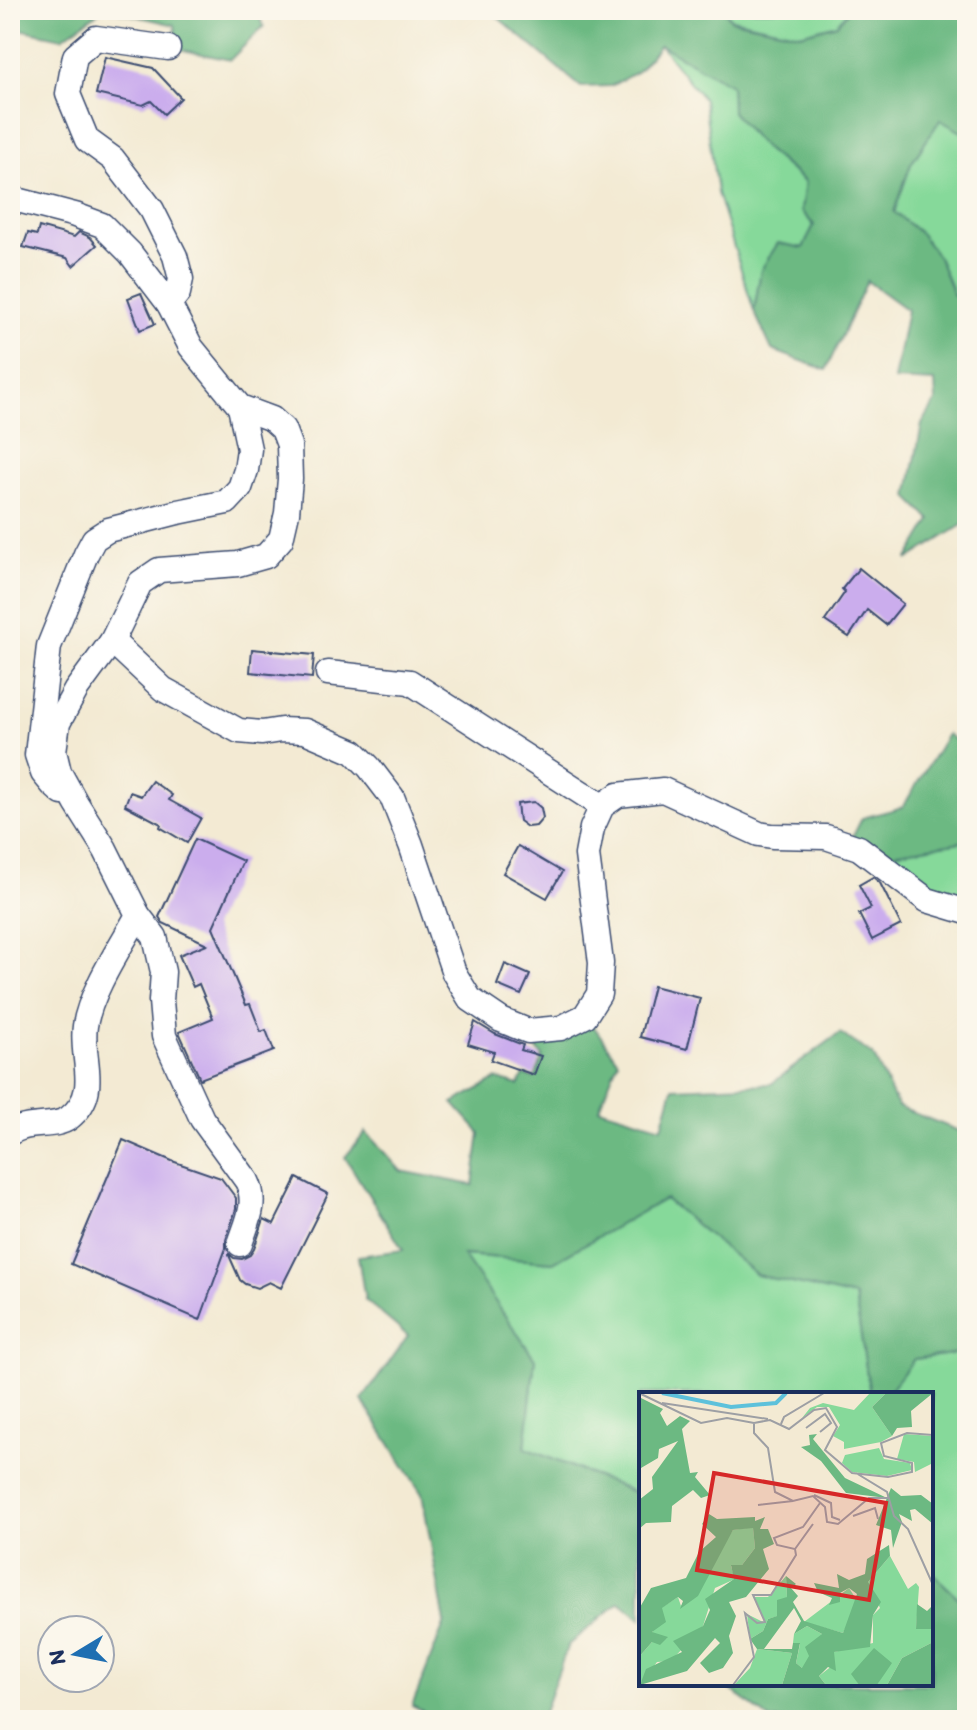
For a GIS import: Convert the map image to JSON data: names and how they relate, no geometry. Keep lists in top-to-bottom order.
{
  "north": "left"
}
